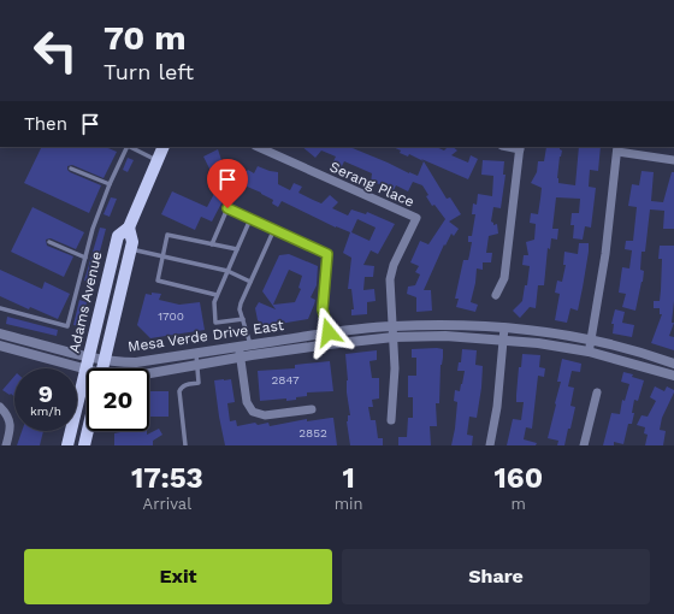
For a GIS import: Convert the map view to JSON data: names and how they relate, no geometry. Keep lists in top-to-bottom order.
{
  "streets": {
    "main road": ["Adams Avenue"],
    "street": ["Serang Place", "Mesa Verde Drive East"]
  },
  "crossings": [
    ["Serang Place", "Mesa Verde Drive East"],
    ["Adams Avenue", "Mesa Verde Drive East"]
  ],
  "house_numbers": ["1700", "2847", "2852"],
  "page": {
    "turn": ["70 m", "Turn left"],
    "then": "Then",
    "speed": "9 km/h",
    "limit": "20",
    "eta": [
      "17:53",
      "Arrival",
      "1",
      "min",
      "160",
      "m"
    ],
    "buttons": ["Exit", "Share"]
  }
}
